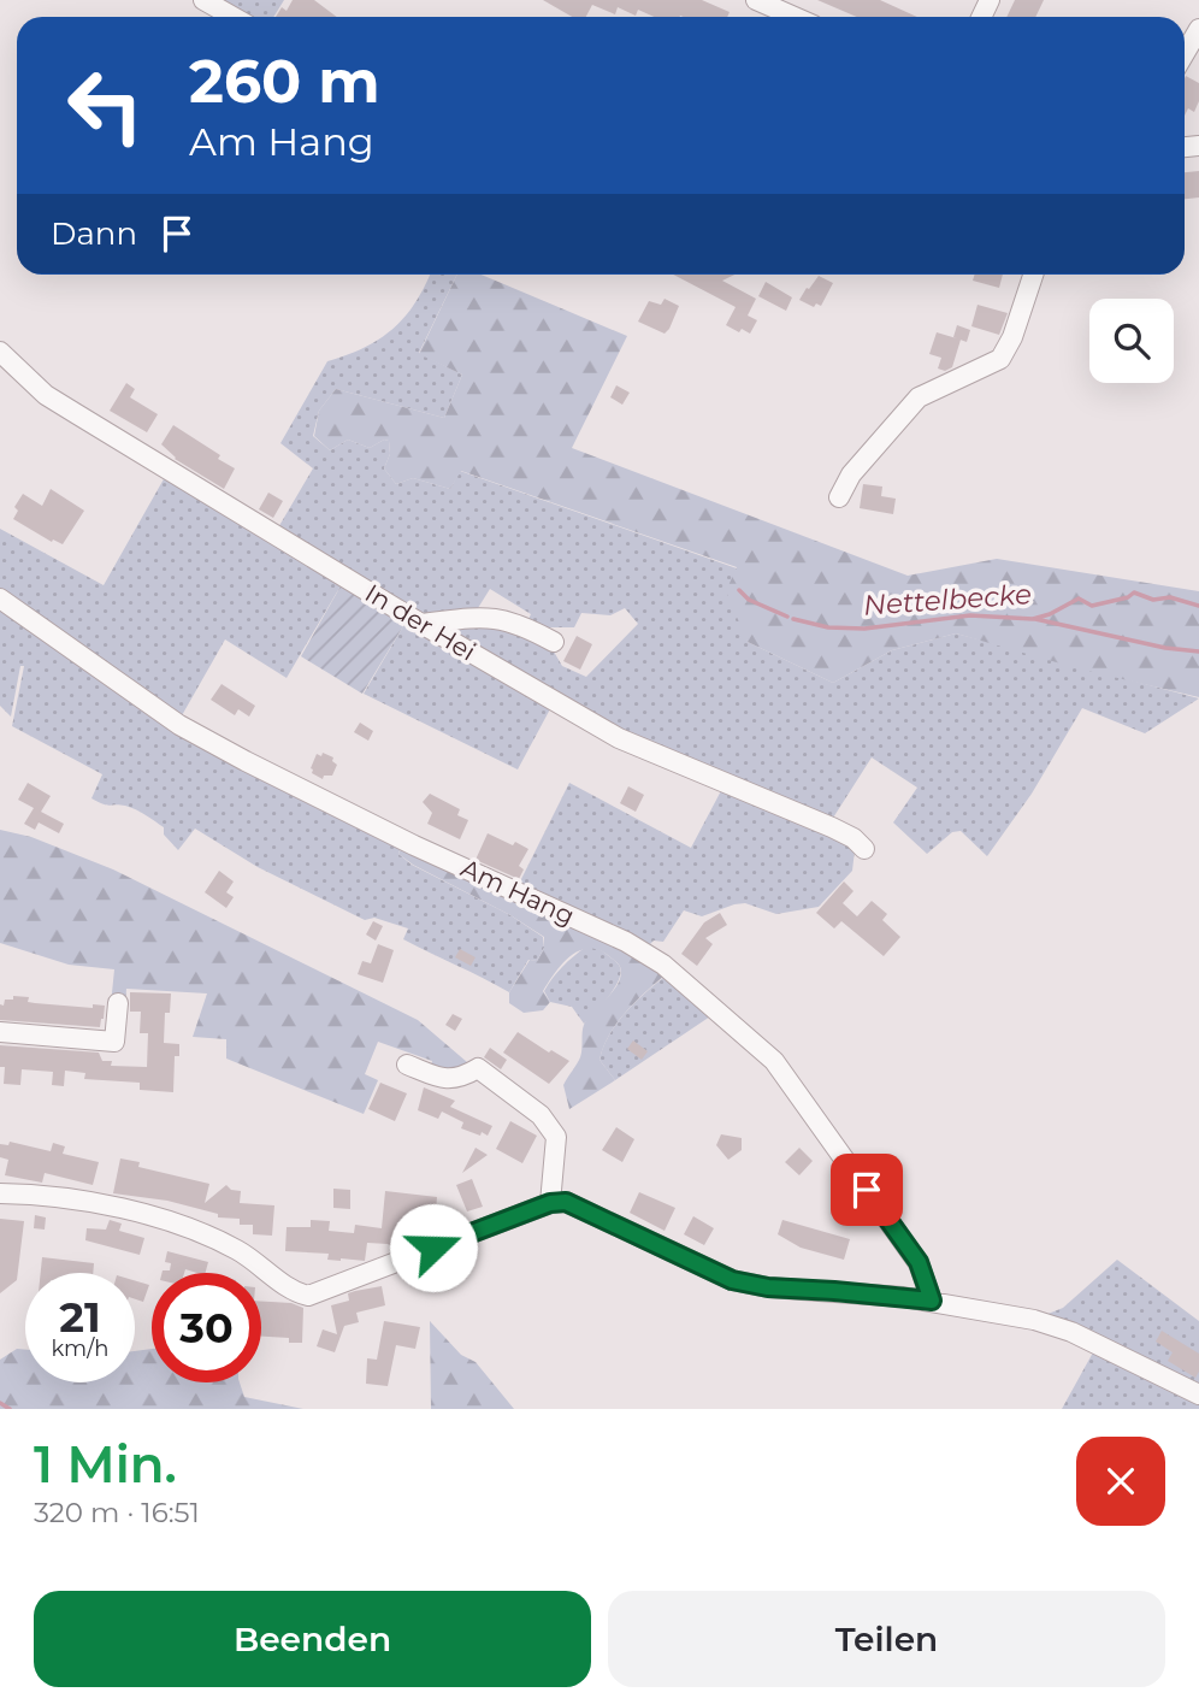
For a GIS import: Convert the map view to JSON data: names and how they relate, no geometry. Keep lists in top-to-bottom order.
{
  "streets": {
    "street": ["In der Hei", "Am Hang"]
  },
  "water": ["Nettelbecke"],
  "page": {
    "turn": ["260 m", "Am Hang"],
    "then": "Dann",
    "speed": "21 km/h",
    "limit": "30",
    "heading": ["1 Min.", "320 m · 16:51"],
    "buttons": ["Beenden", "Teilen"]
  }
}
